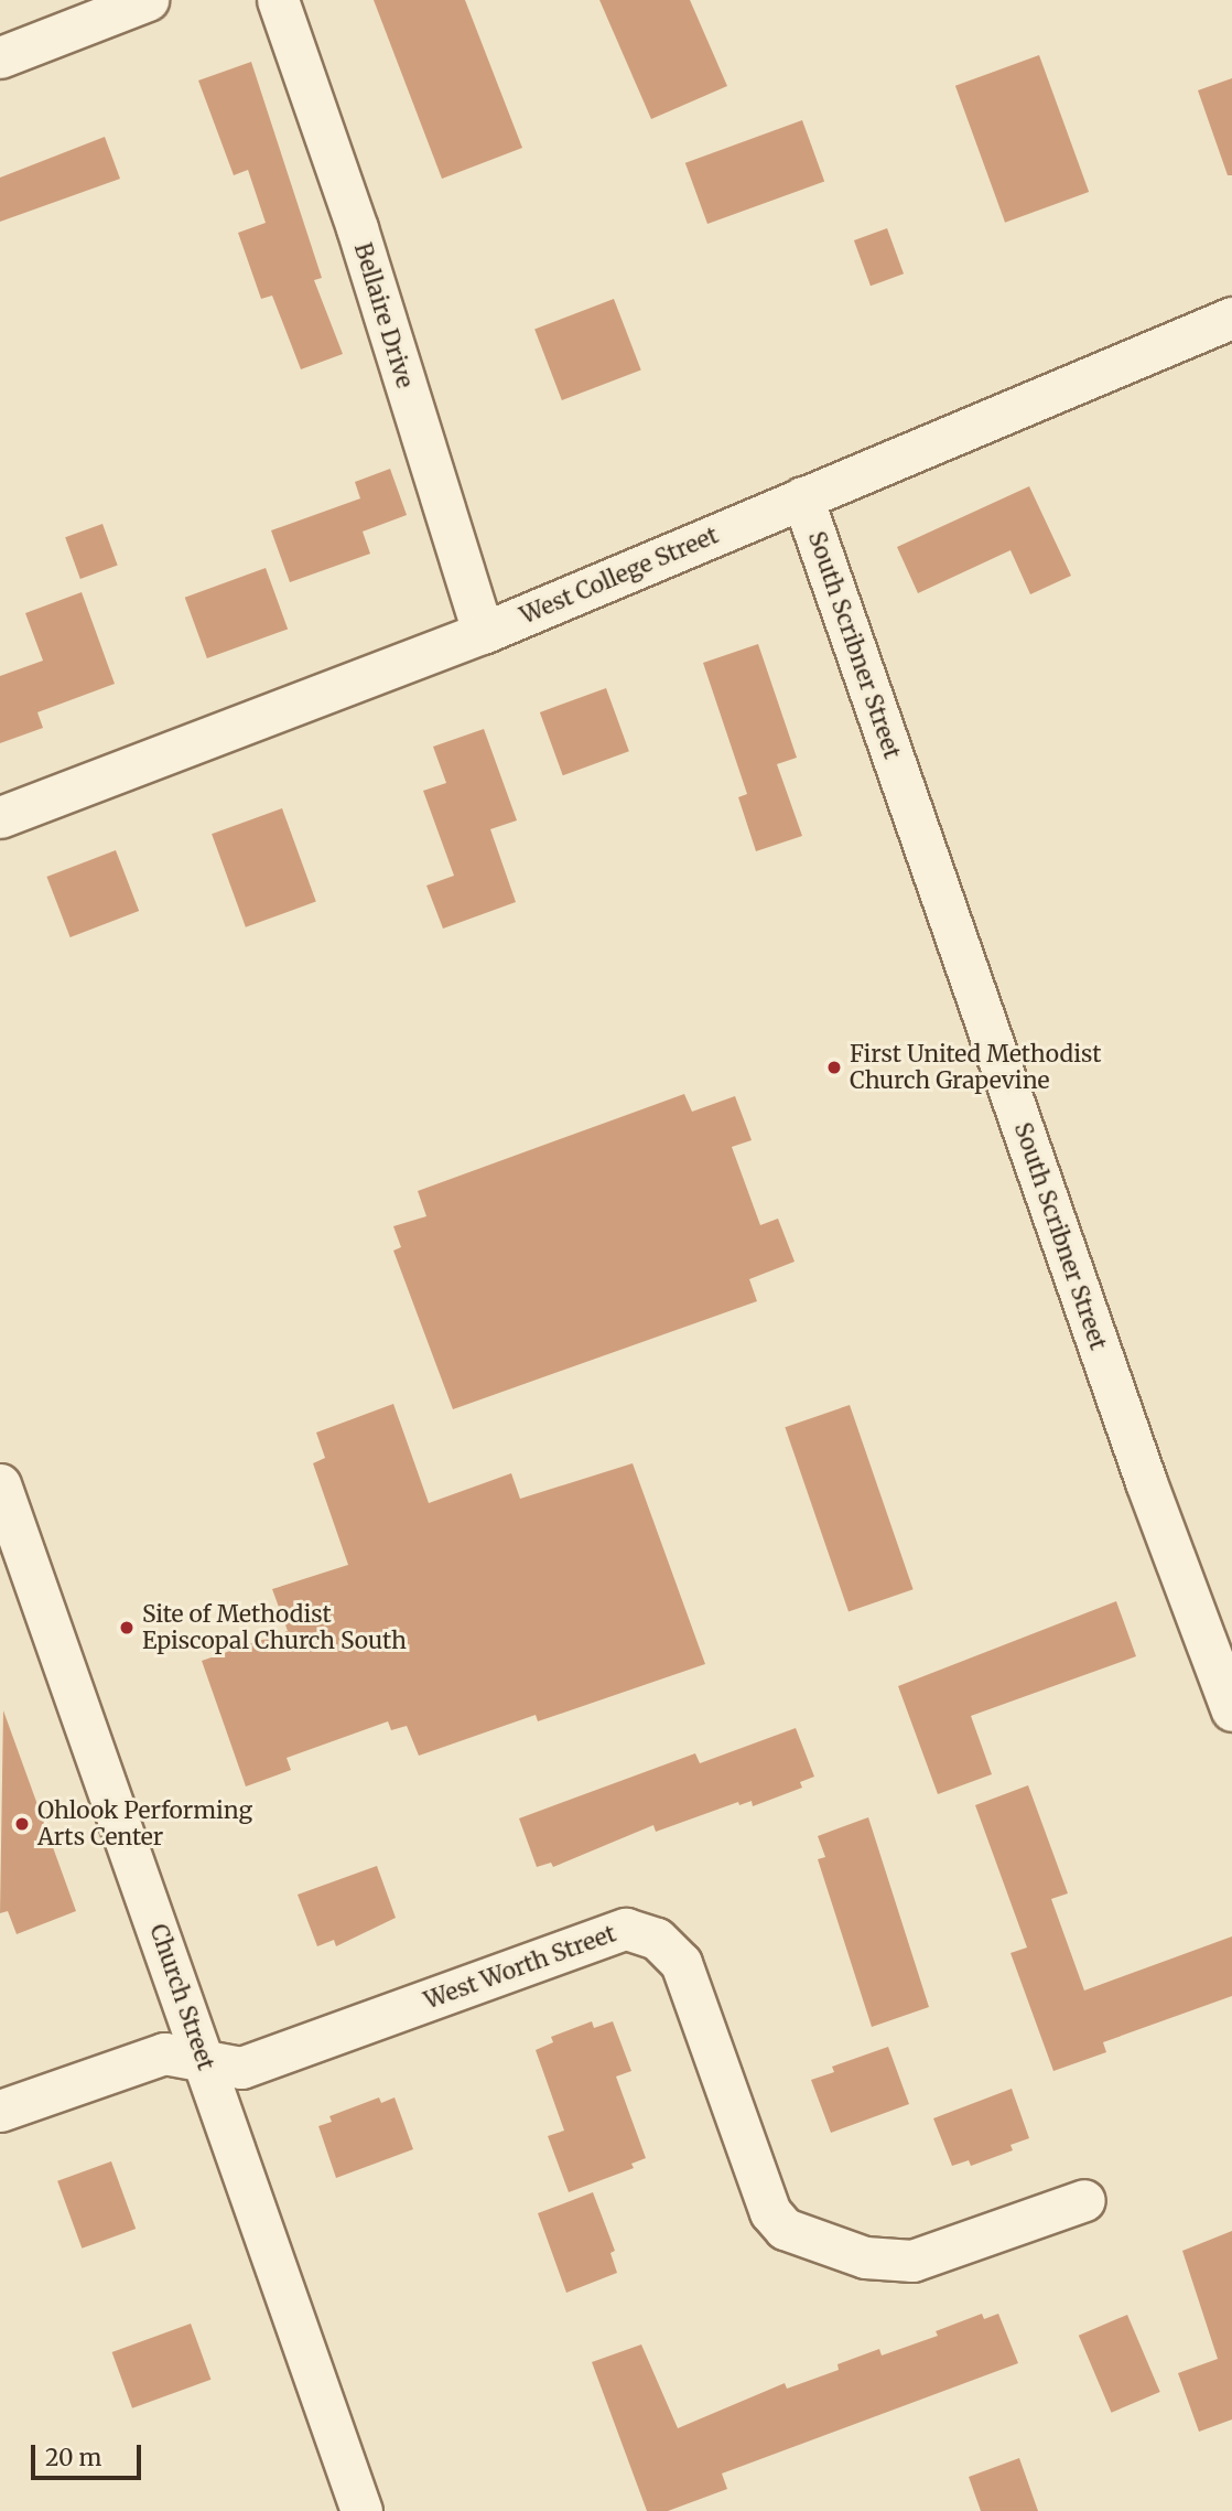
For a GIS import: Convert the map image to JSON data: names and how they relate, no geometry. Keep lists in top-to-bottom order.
{
  "streets": {
    "street": [
      "Bellaire Drive",
      "West College Street",
      "South Scribner Street",
      "West Worth Street",
      "Church Street"
    ]
  },
  "crossings": [
    ["Bellaire Drive", "West College Street"],
    ["West College Street", "South Scribner Street"],
    ["West Worth Street", "Church Street"]
  ],
  "places": ["First United Methodist Church Grapevine", "Site of Methodist Episcopal Church South", "Ohlook Performing Arts Center"],
  "scale_bar": "20 m"
}
